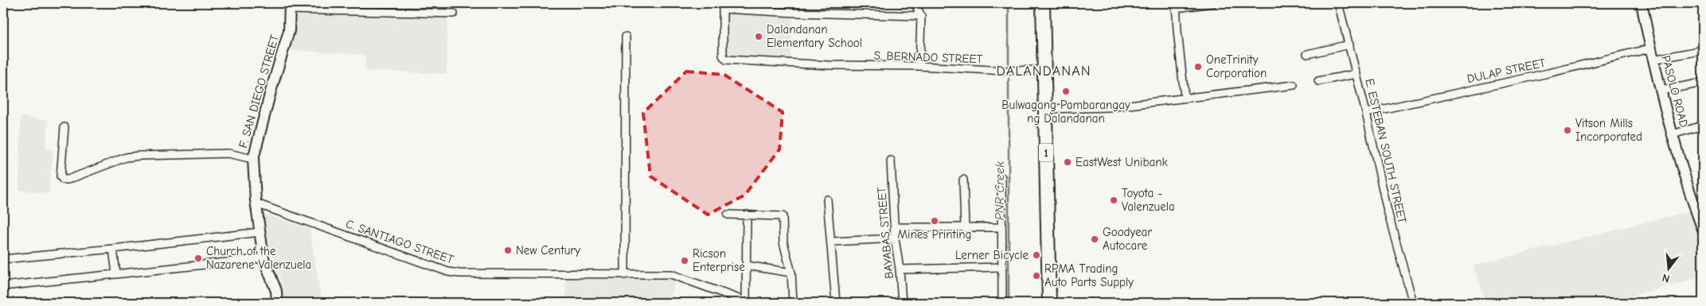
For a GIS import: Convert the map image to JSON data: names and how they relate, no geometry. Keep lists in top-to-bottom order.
{
  "streets": {
    "highway": ["1"],
    "street": [
      "S. BERNADO STREET",
      "DULAP STREET",
      "F. SAN DIEGO STREET",
      "PASOLO ROAD",
      "E. ESTEBAN SOUTH STREET",
      "BAYABAS STREET",
      "C. SANTIAGO STREET"
    ]
  },
  "crossings": [
    ["S. BERNADO STREET", "1"],
    ["DULAP STREET", "PASOLO ROAD"],
    ["DULAP STREET", "E. ESTEBAN SOUTH STREET"],
    ["F. SAN DIEGO STREET", "C. SANTIAGO STREET"]
  ],
  "districts": ["DALANDANAN"],
  "water": ["PNR Creek"],
  "places": [
    "Dalandanan Elementary School",
    "OneTrinity Corporation",
    "Bulwagang Pambarangay ng Dalandanan",
    "Vitson Mills Incorporated",
    "EastWest Unibank",
    "Toyota - Valenzuela",
    "Mines Printing",
    "Goodyear Autocare",
    "New Century",
    "Lerner Bicycle",
    "Church of the Nazarene Valenzuela",
    "Ricson Enterprise",
    "RPMA Trading Auto Parts Supply"
  ],
  "north": "bottom"
}
